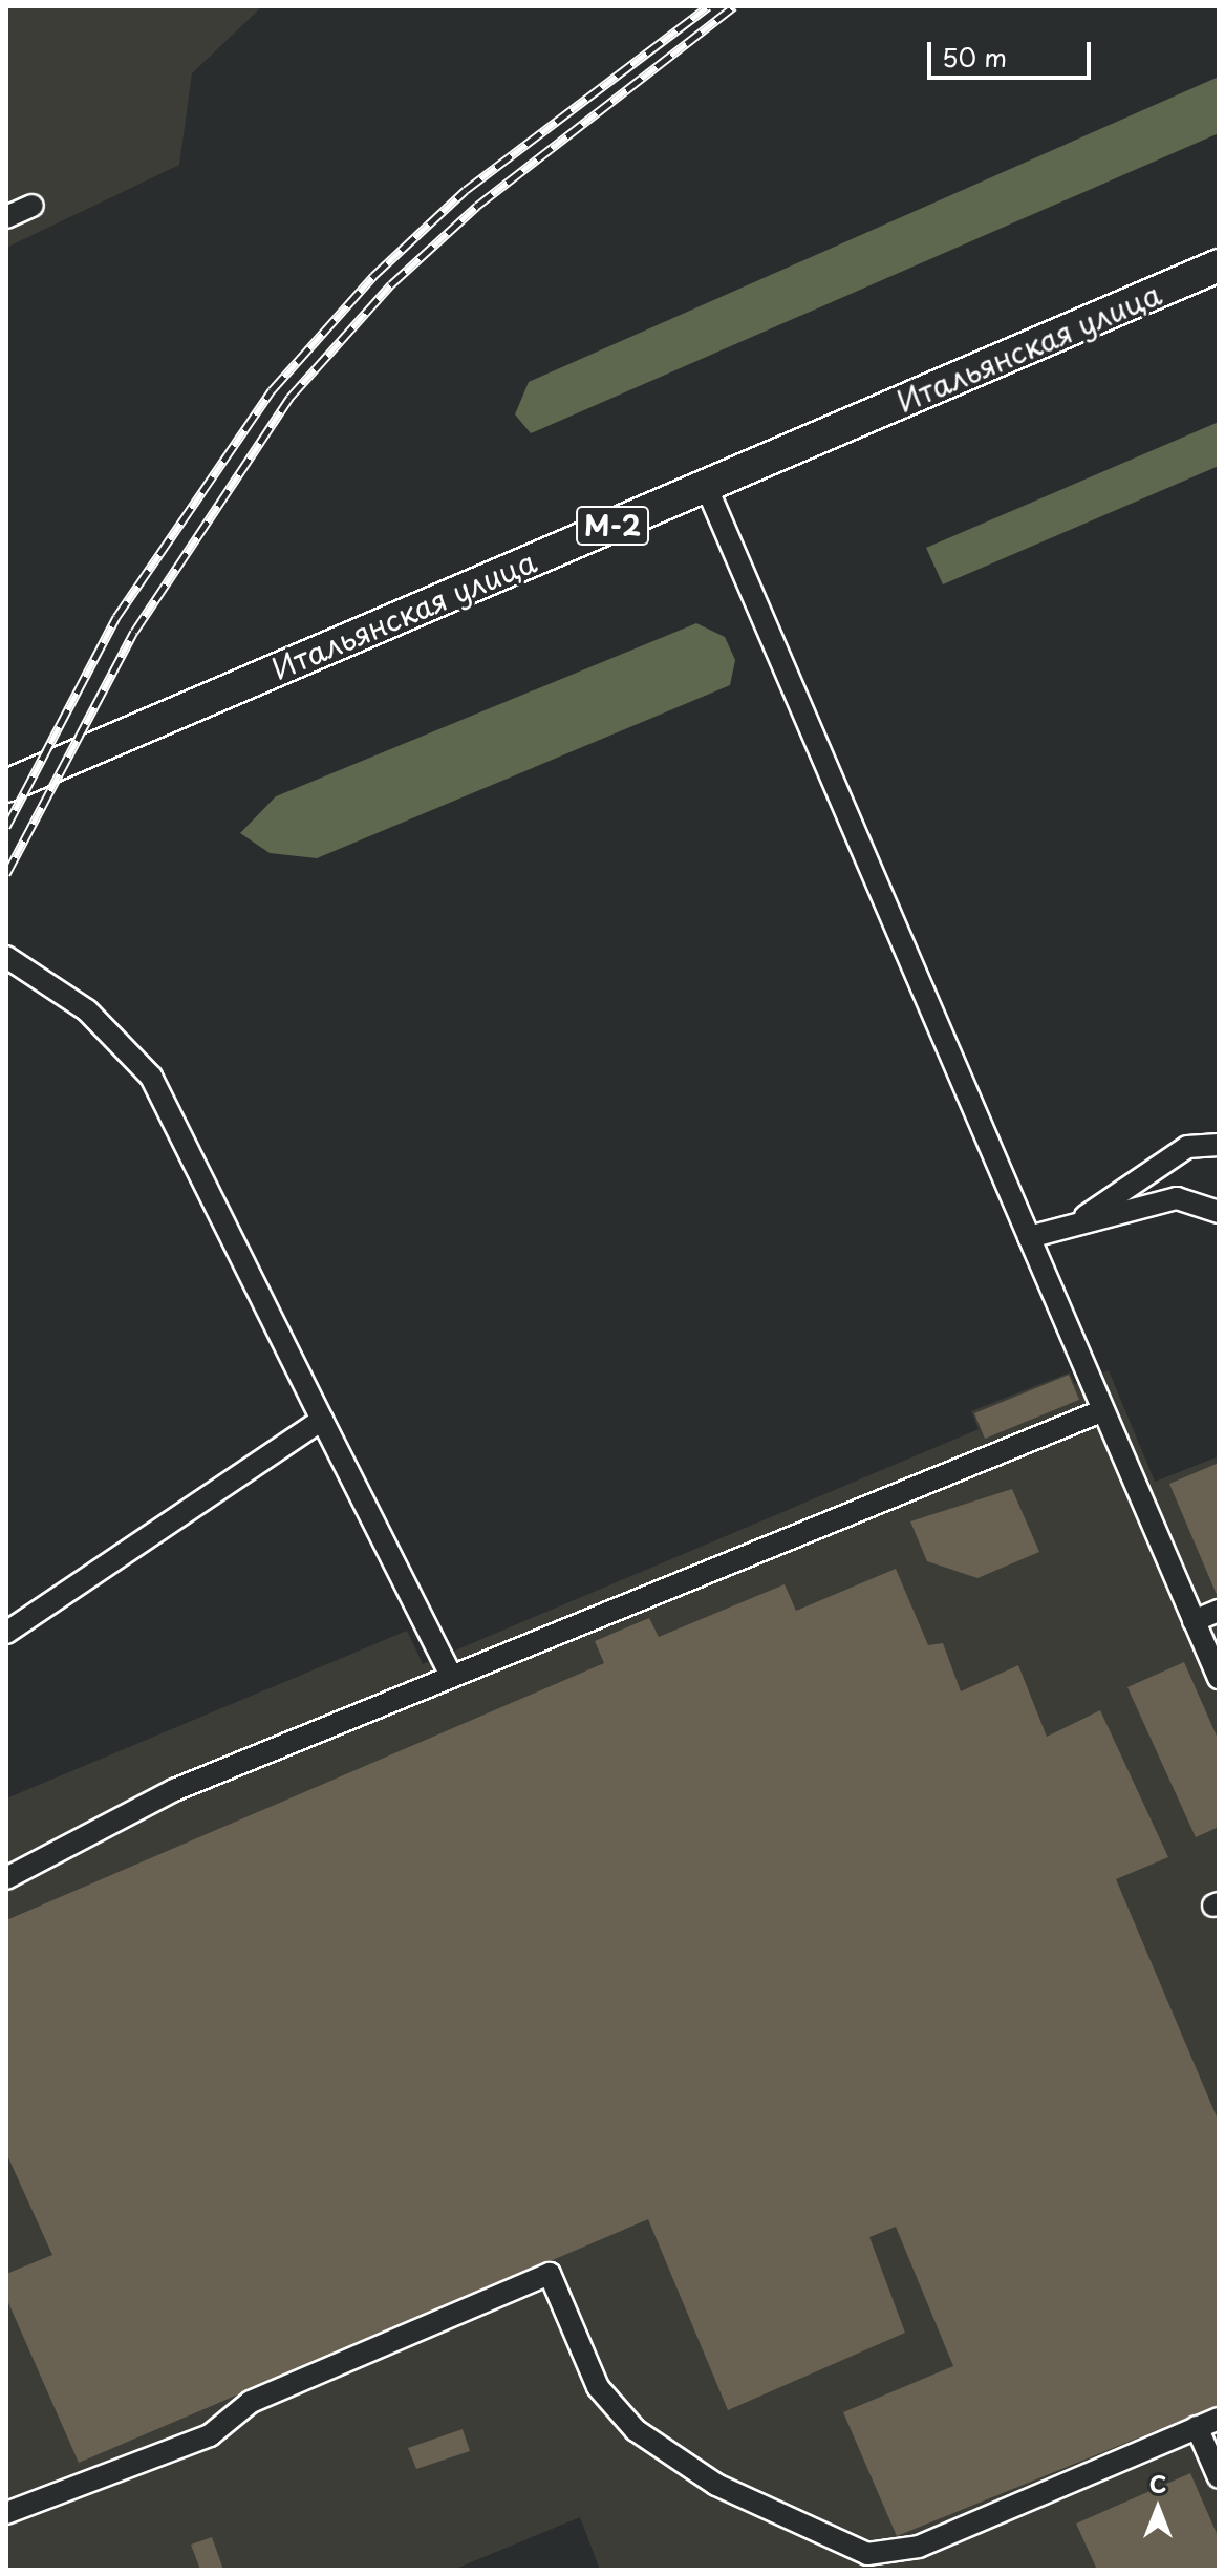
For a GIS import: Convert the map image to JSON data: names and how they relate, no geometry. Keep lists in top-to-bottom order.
{
  "streets": {
    "highway": ["Итальянская улица", "М-2"]
  },
  "scale_bar": "50 m",
  "north": "top"
}
